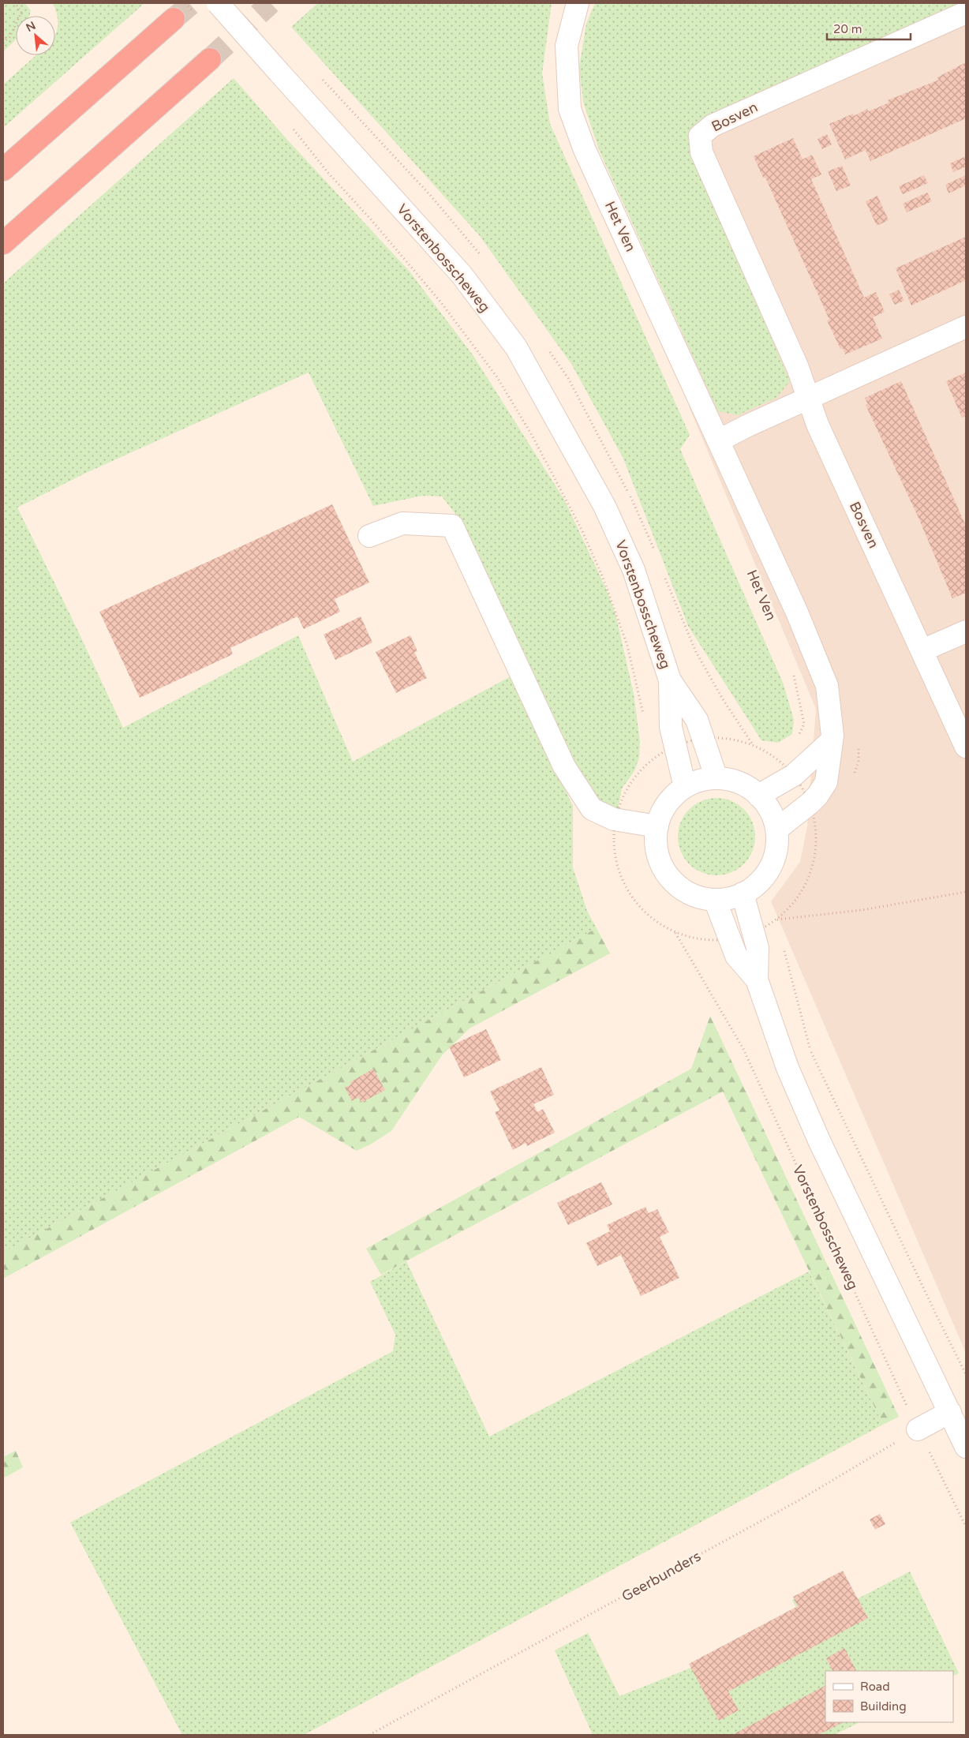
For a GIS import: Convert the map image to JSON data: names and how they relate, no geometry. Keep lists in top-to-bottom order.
{
  "streets": {
    "street": ["Bosven", "Het Ven", "Vorstenbosscheweg"],
    "path": ["Geerbunders"]
  },
  "crossings": [
    ["Het Ven", "Vorstenbosscheweg"],
    ["Vorstenbosscheweg", "Geerbunders"]
  ],
  "legend": ["Road", "Building"],
  "scale_bar": "20 m",
  "north": "top left"
}
